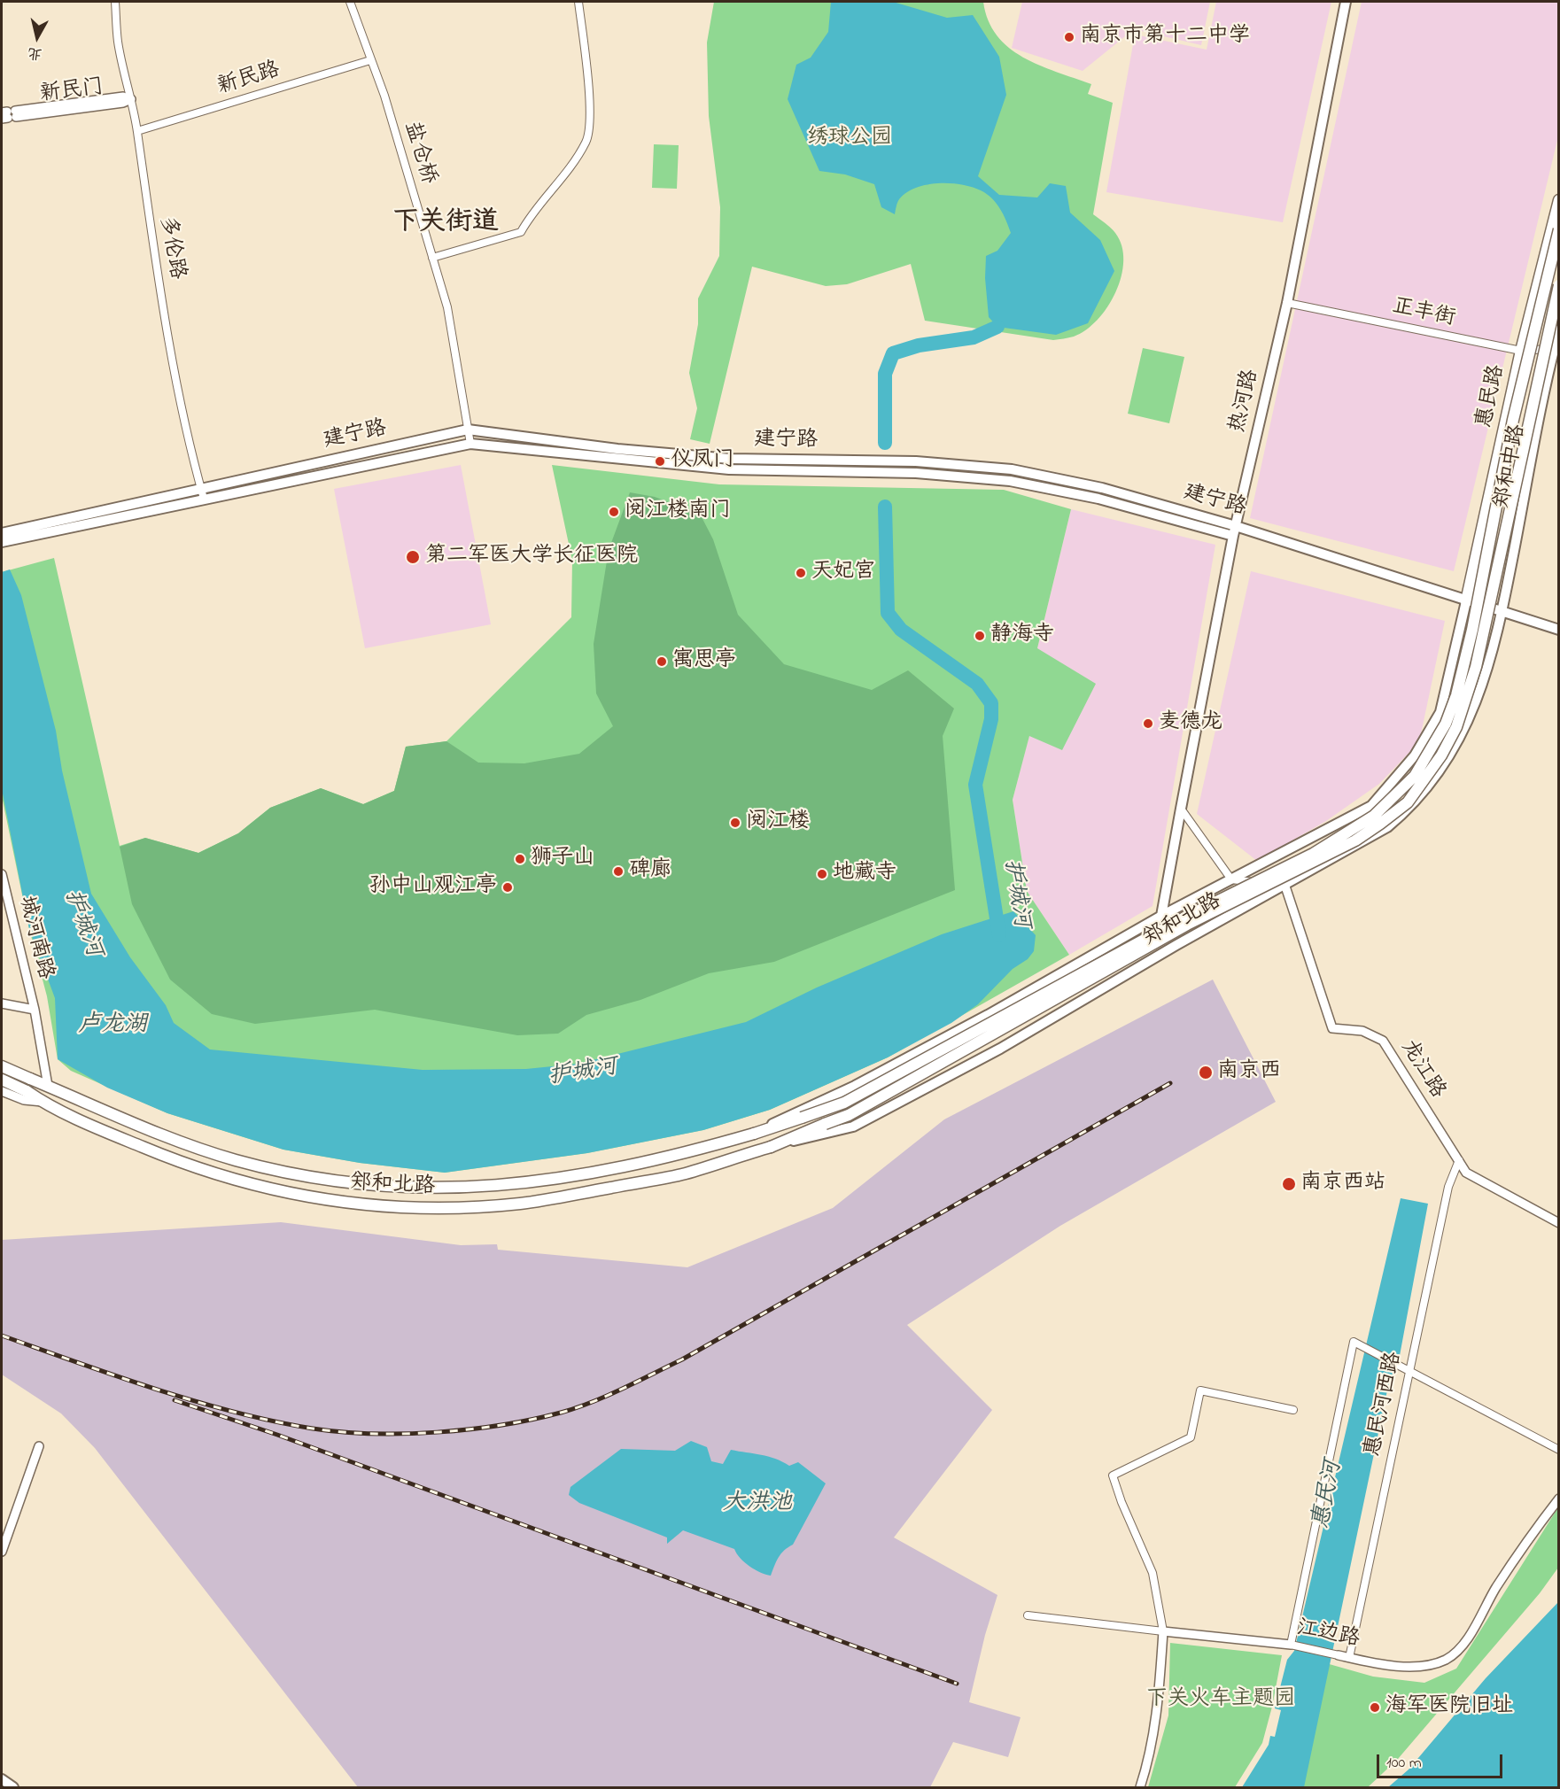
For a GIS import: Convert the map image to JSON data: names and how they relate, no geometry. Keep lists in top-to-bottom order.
{
  "streets": {
    "main road": [
      "惠民路",
      "热河路",
      "建宁路",
      "郑和中路",
      "郑和北路"
    ],
    "street": [
      "新民路",
      "盐仓桥",
      "多伦路",
      "正丰街",
      "城河南路",
      "龙江路",
      "惠民河西路",
      "江边路"
    ]
  },
  "crossings": [
    ["新民路", "盐仓桥"],
    ["新民路", "多伦路"],
    ["盐仓桥", "建宁路"],
    ["多伦路", "建宁路"],
    ["正丰街", "惠民路"],
    ["正丰街", "热河路"],
    ["正丰街", "郑和中路"],
    ["惠民路", "建宁路"],
    ["惠民路", "郑和北路"],
    ["热河路", "建宁路"],
    ["热河路", "郑和北路"],
    ["建宁路", "郑和中路"],
    ["建宁路", "郑和北路"],
    ["郑和中路", "郑和北路"],
    ["郑和北路", "城河南路"],
    ["郑和北路", "龙江路"],
    ["龙江路", "惠民河西路"]
  ],
  "districts": ["下关街道"],
  "water": [
    "护城河",
    "卢龙湖",
    "惠民河",
    "大洪池"
  ],
  "parks": ["绣球公园", "下关火车主题园"],
  "places": [
    "南京市第十二中学",
    "仪凤门",
    "阅江楼南门",
    "第二军医大学长征医院",
    "天妃宫",
    "静海寺",
    "寓思亭",
    "麦德龙",
    "阅江楼",
    "狮子山",
    "碑廊",
    "地藏寺",
    "孙中山观江亭",
    "南京西",
    "南京西站",
    "海军医院旧址"
  ],
  "scale_bar": "100 m",
  "north": "bottom"
}
